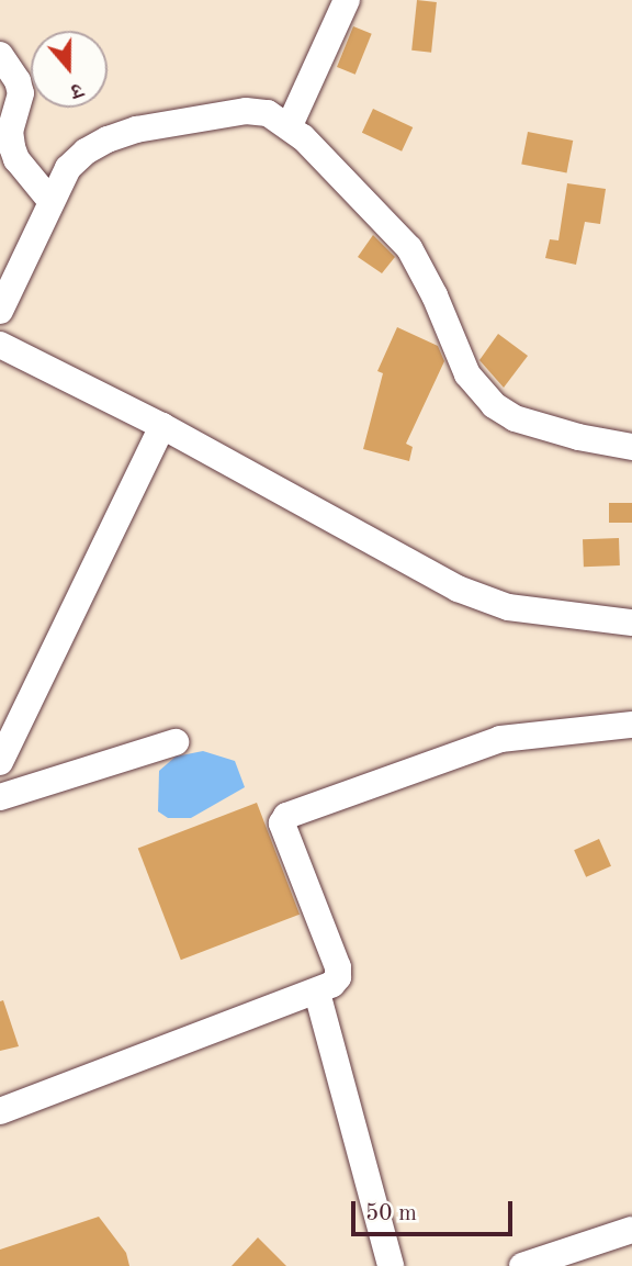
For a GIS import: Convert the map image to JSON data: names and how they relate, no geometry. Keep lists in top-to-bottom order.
{
  "scale_bar": "50 m",
  "north": "bottom"
}
